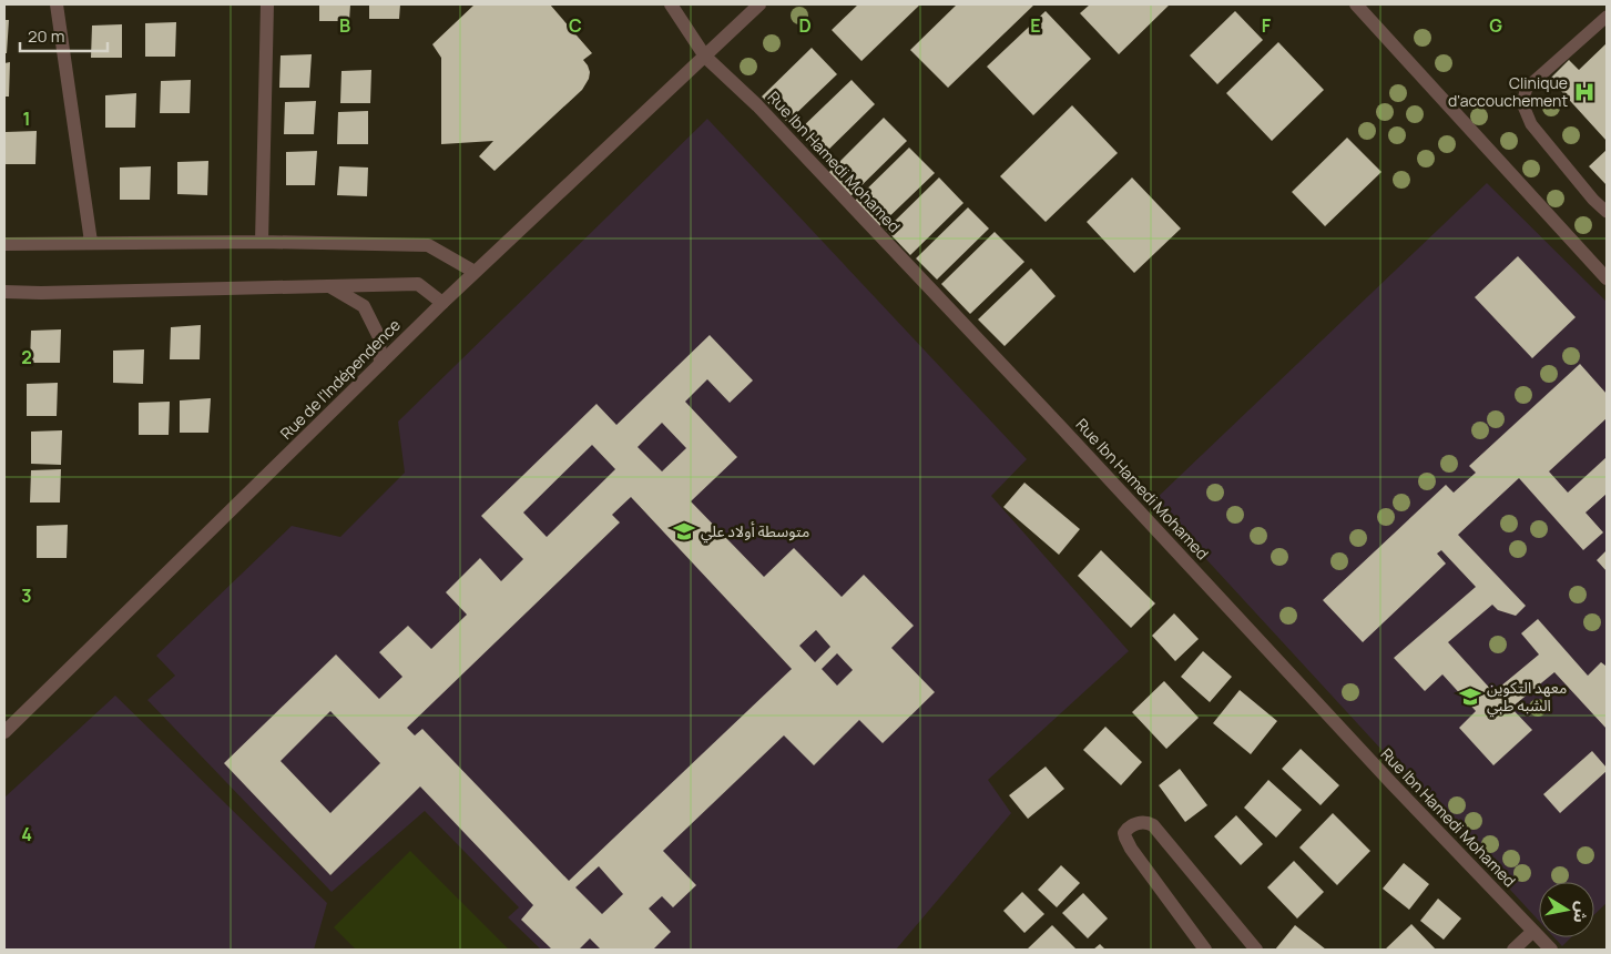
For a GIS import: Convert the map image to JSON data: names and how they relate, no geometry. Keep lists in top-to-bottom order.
{
  "streets": {
    "street": ["Rue Ibn Hamedi Mohamed", "Rue de l'Indépendence"]
  },
  "crossings": [
    ["Rue Ibn Hamedi Mohamed", "Rue de l'Indépendence"]
  ],
  "places": {
    "hospital": ["Clinique d'accouchement"],
    "school or university": ["متوسطة أولاد علي", "معهد التكوين الشبه طبي"]
  },
  "scale_bar": "20 m",
  "north": "right",
  "grid": {
    "columns": [
      "B",
      "C",
      "D",
      "E",
      "F",
      "G"
    ],
    "rows": [
      "1",
      "2",
      "3",
      "4"
    ]
  }
}
